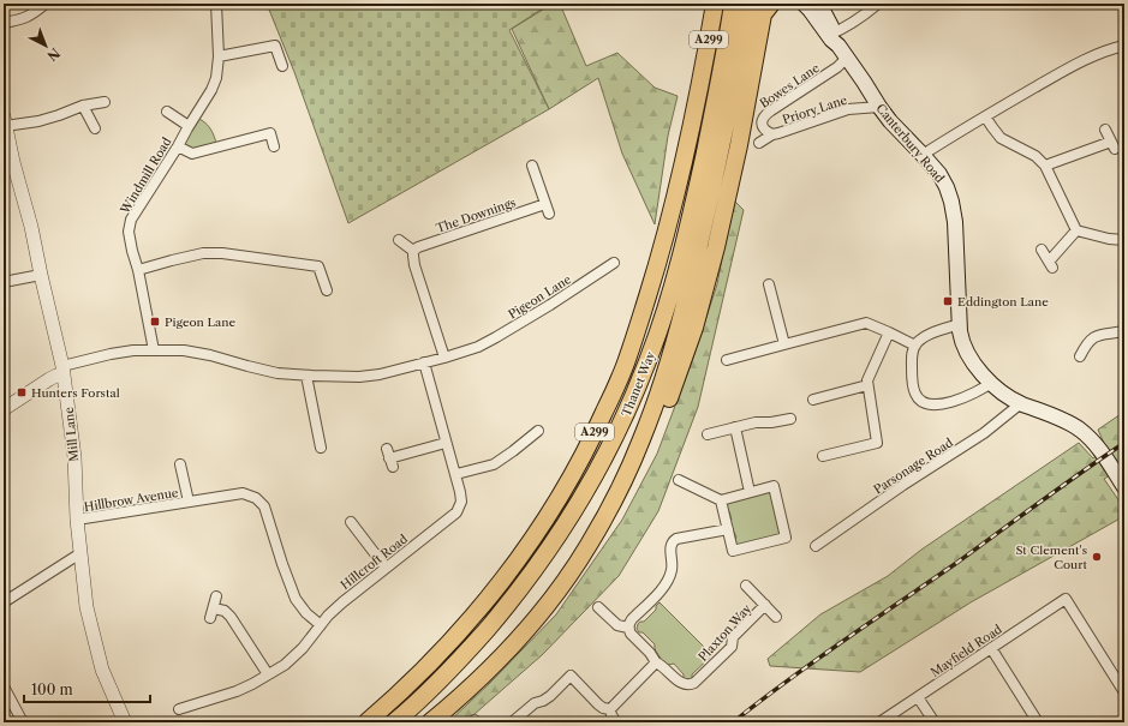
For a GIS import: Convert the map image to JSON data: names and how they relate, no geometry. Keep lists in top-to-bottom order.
{
  "streets": {
    "highway": ["A299", "Thanet Way"],
    "main road": ["Canterbury Road"],
    "street": [
      "Bowes Lane",
      "Priory Lane",
      "Windmill Road",
      "The Downings",
      "Pigeon Lane",
      "Mill Lane",
      "Parsonage Road",
      "Hillbrow Avenue",
      "Hillcroft Road",
      "Plaxton Way",
      "Mayfield Road"
    ]
  },
  "crossings": [
    ["A299", "Thanet Way"],
    ["Bowes Lane", "Priory Lane"],
    ["Bowes Lane", "Canterbury Road"],
    ["Priory Lane", "Canterbury Road"],
    ["Canterbury Road", "Parsonage Road"],
    ["Windmill Road", "Pigeon Lane"],
    ["Pigeon Lane", "Mill Lane"],
    ["Pigeon Lane", "Hillcroft Road"],
    ["Mill Lane", "Hillbrow Avenue"],
    ["Hillbrow Avenue", "Hillcroft Road"]
  ],
  "places": {
    "transit": ["Eddington Lane", "Pigeon Lane", "Hunters Forstal"],
    "other": ["St Clement's Court"]
  },
  "scale_bar": "100 m",
  "north": "bottom right"
}
